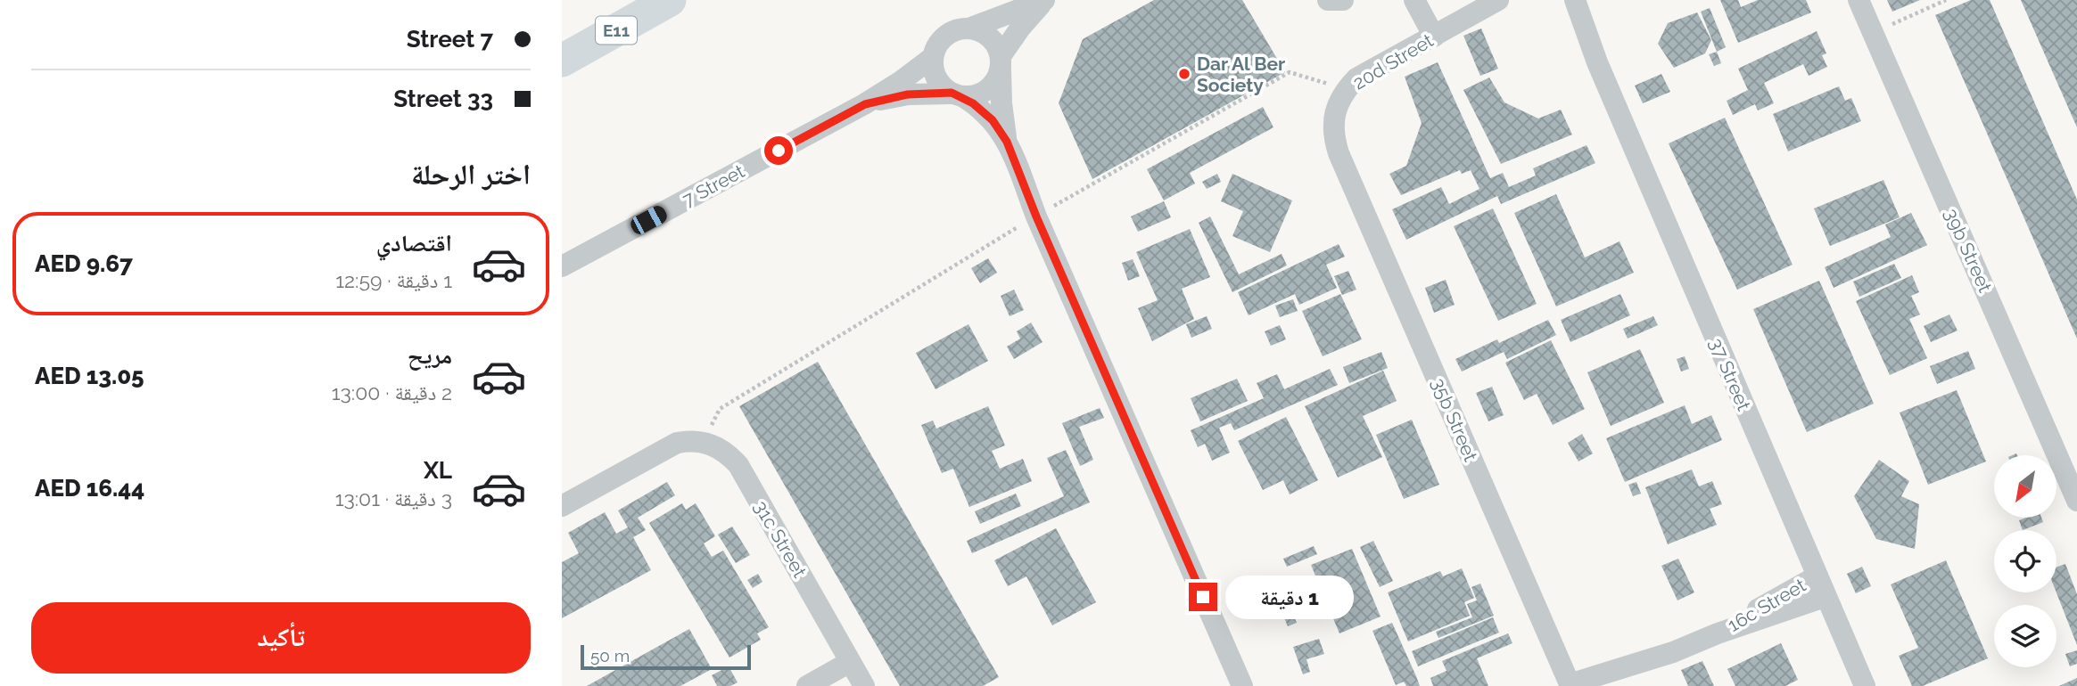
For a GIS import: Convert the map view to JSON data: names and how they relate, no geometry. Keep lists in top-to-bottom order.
{
  "streets": {
    "highway": ["E11"],
    "street": [
      "20d Street",
      "7 Street",
      "39b Street",
      "37 Street",
      "35b Street",
      "31c Street",
      "16c Street"
    ]
  },
  "crossings": [
    ["20d Street", "35b Street"],
    ["37 Street", "16c Street"],
    ["35b Street", "16c Street"]
  ],
  "places": ["Dar Al Ber Society"],
  "scale_bar": "50 m",
  "north": "bottom left",
  "page": {
    "banner": ["7 Street", "33 Street"],
    "heading": "اختر الرحلة",
    "list": [
      {
        "name": "اقتصادي",
        "note": "1 دقيقة · 12:59",
        "value": "AED 9.67"
      },
      {
        "name": "مريح",
        "note": "2 دقيقة · 13:00",
        "value": "AED 13.05"
      },
      {
        "name": "XL",
        "note": "3 دقيقة · 13:01",
        "value": "AED 16.44"
      }
    ],
    "bubble": "1 دقيقة",
    "buttons": "تأكيد",
    "scale": "50 m"
  }
}
